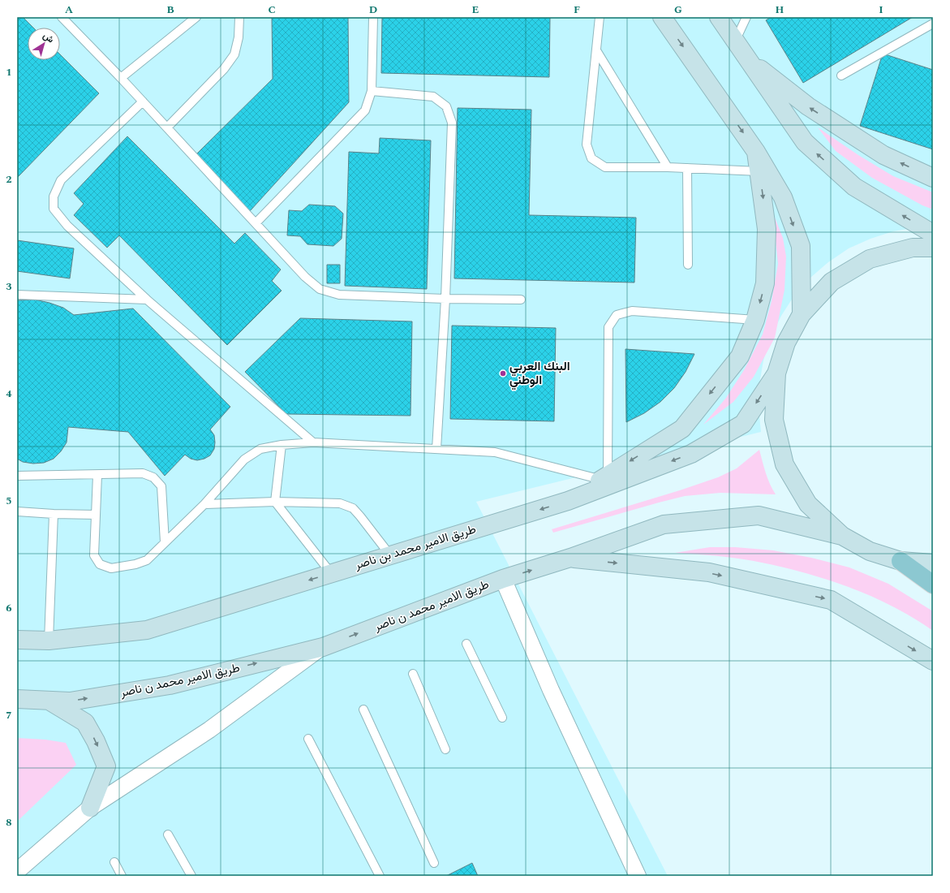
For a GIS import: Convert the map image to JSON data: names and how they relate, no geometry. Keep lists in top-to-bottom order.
{
  "streets": {
    "main road": ["طريق الامير محمد بن ناصر", "طريق الامير محمد ن ناصر"]
  },
  "one_way": ["طريق الامير محمد بن ناصر", "طريق الامير محمد ن ناصر"],
  "places": ["البنك العربي الوطني"],
  "north": "top right",
  "grid": {
    "columns": [
      "A",
      "B",
      "C",
      "D",
      "E",
      "F",
      "G",
      "H",
      "I"
    ],
    "rows": [
      "1",
      "2",
      "3",
      "4",
      "5",
      "6",
      "7",
      "8"
    ]
  }
}
